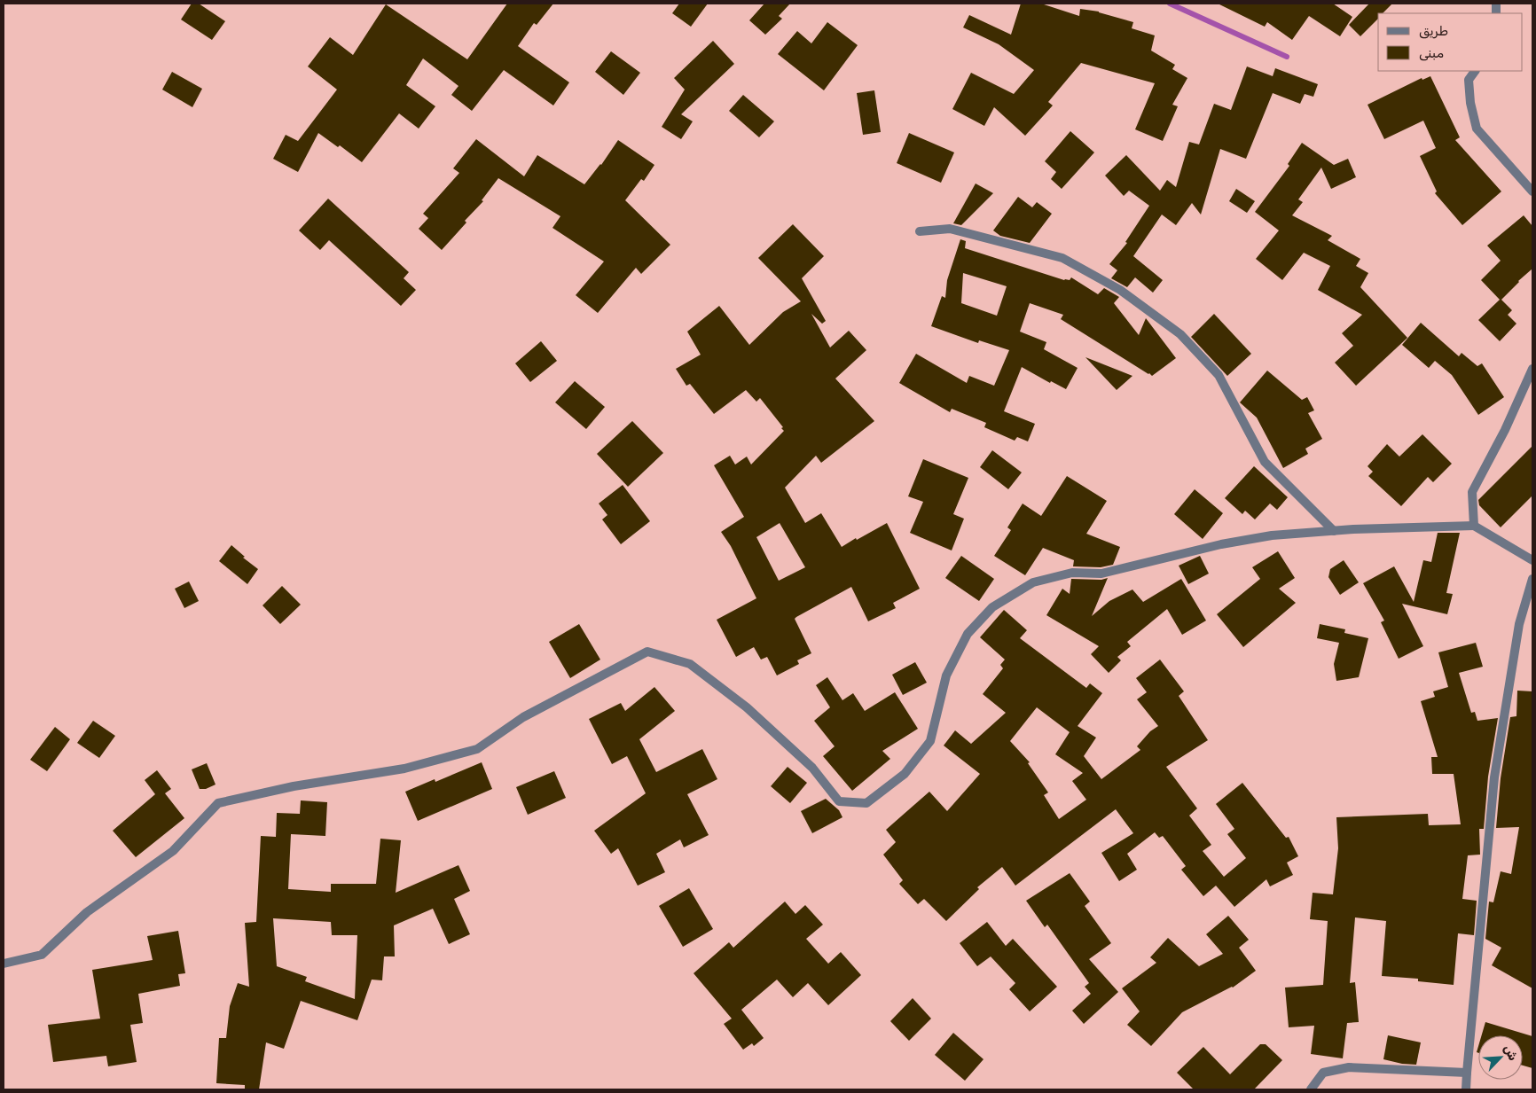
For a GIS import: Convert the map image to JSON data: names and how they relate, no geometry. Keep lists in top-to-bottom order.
{
  "legend": ["طريق", "مبنى"],
  "north": "top right"
}
